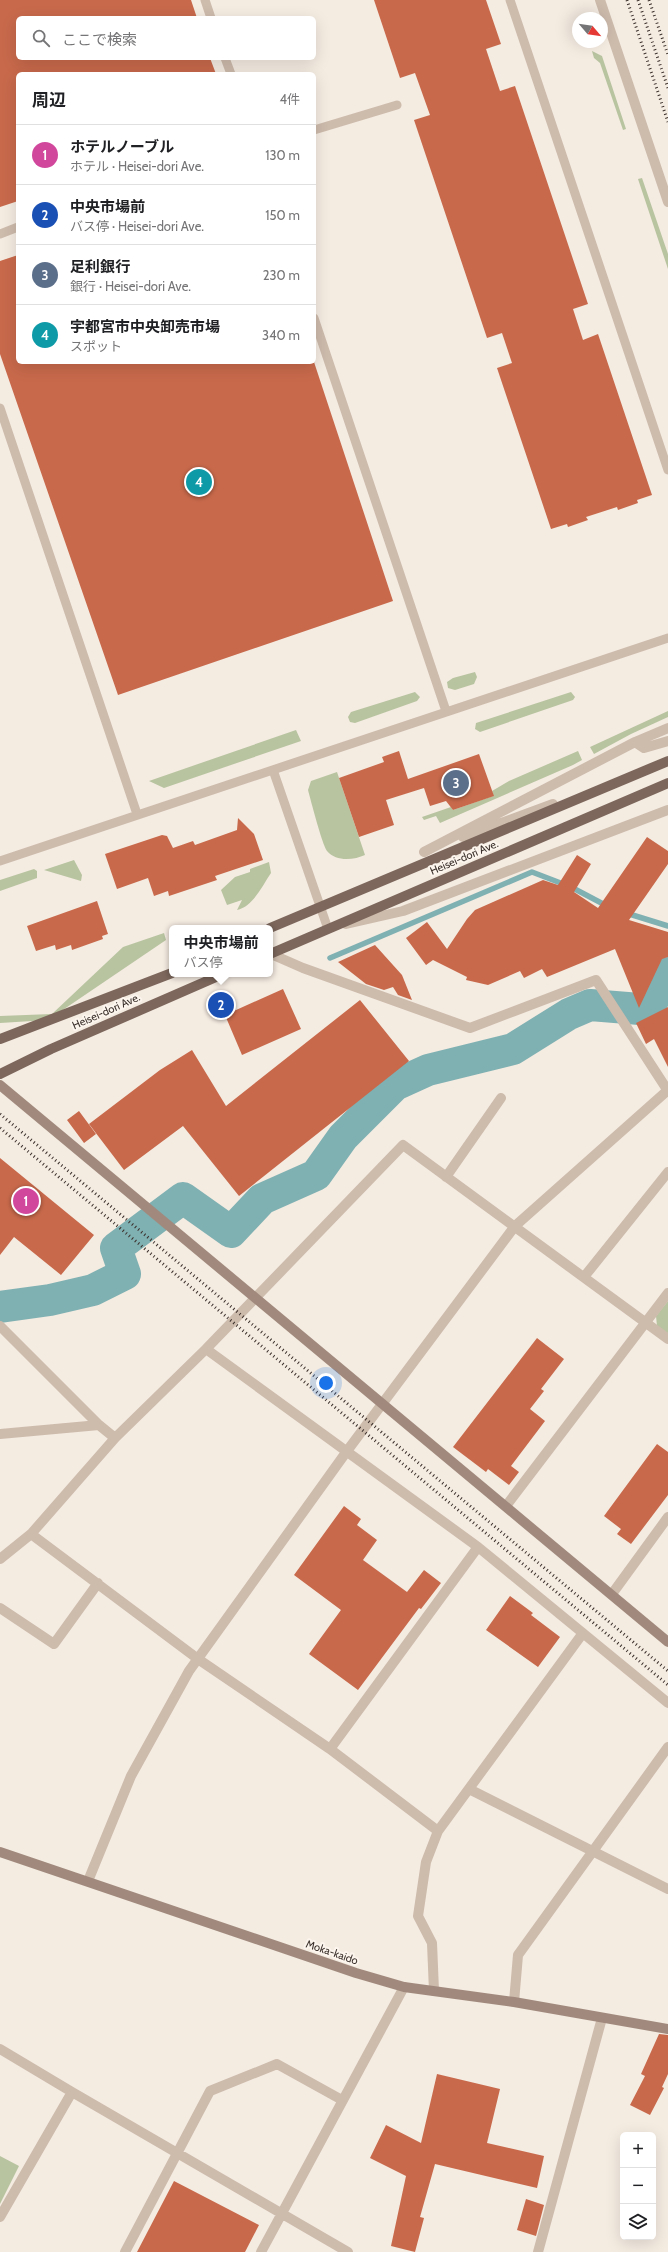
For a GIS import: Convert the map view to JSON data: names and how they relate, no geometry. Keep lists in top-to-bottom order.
{
  "streets": {
    "main road": ["Heisei-dori Ave."],
    "street": ["Moka-kaido"]
  },
  "north": "bottom right",
  "page": {
    "search": "ここで検索",
    "heading": ["周辺", "4件"],
    "list": [
      {
        "mark": "1",
        "name": "ホテルノーブル",
        "note": "ホテル · Heisei-dori Ave.",
        "value": "130 m"
      },
      {
        "mark": "2",
        "name": "中央市場前",
        "note": "バス停 · Heisei-dori Ave.",
        "value": "150 m"
      },
      {
        "mark": "3",
        "name": "足利銀行",
        "note": "銀行 · Heisei-dori Ave.",
        "value": "230 m"
      },
      {
        "mark": "4",
        "name": "宇都宮市中央卸売市場",
        "note": "スポット",
        "value": "340 m"
      }
    ],
    "pins": [
      "4",
      "3",
      "2",
      "1"
    ],
    "popup": ["中央市場前", "バス停"],
    "map_buttons": ["+", "−"]
  }
}
